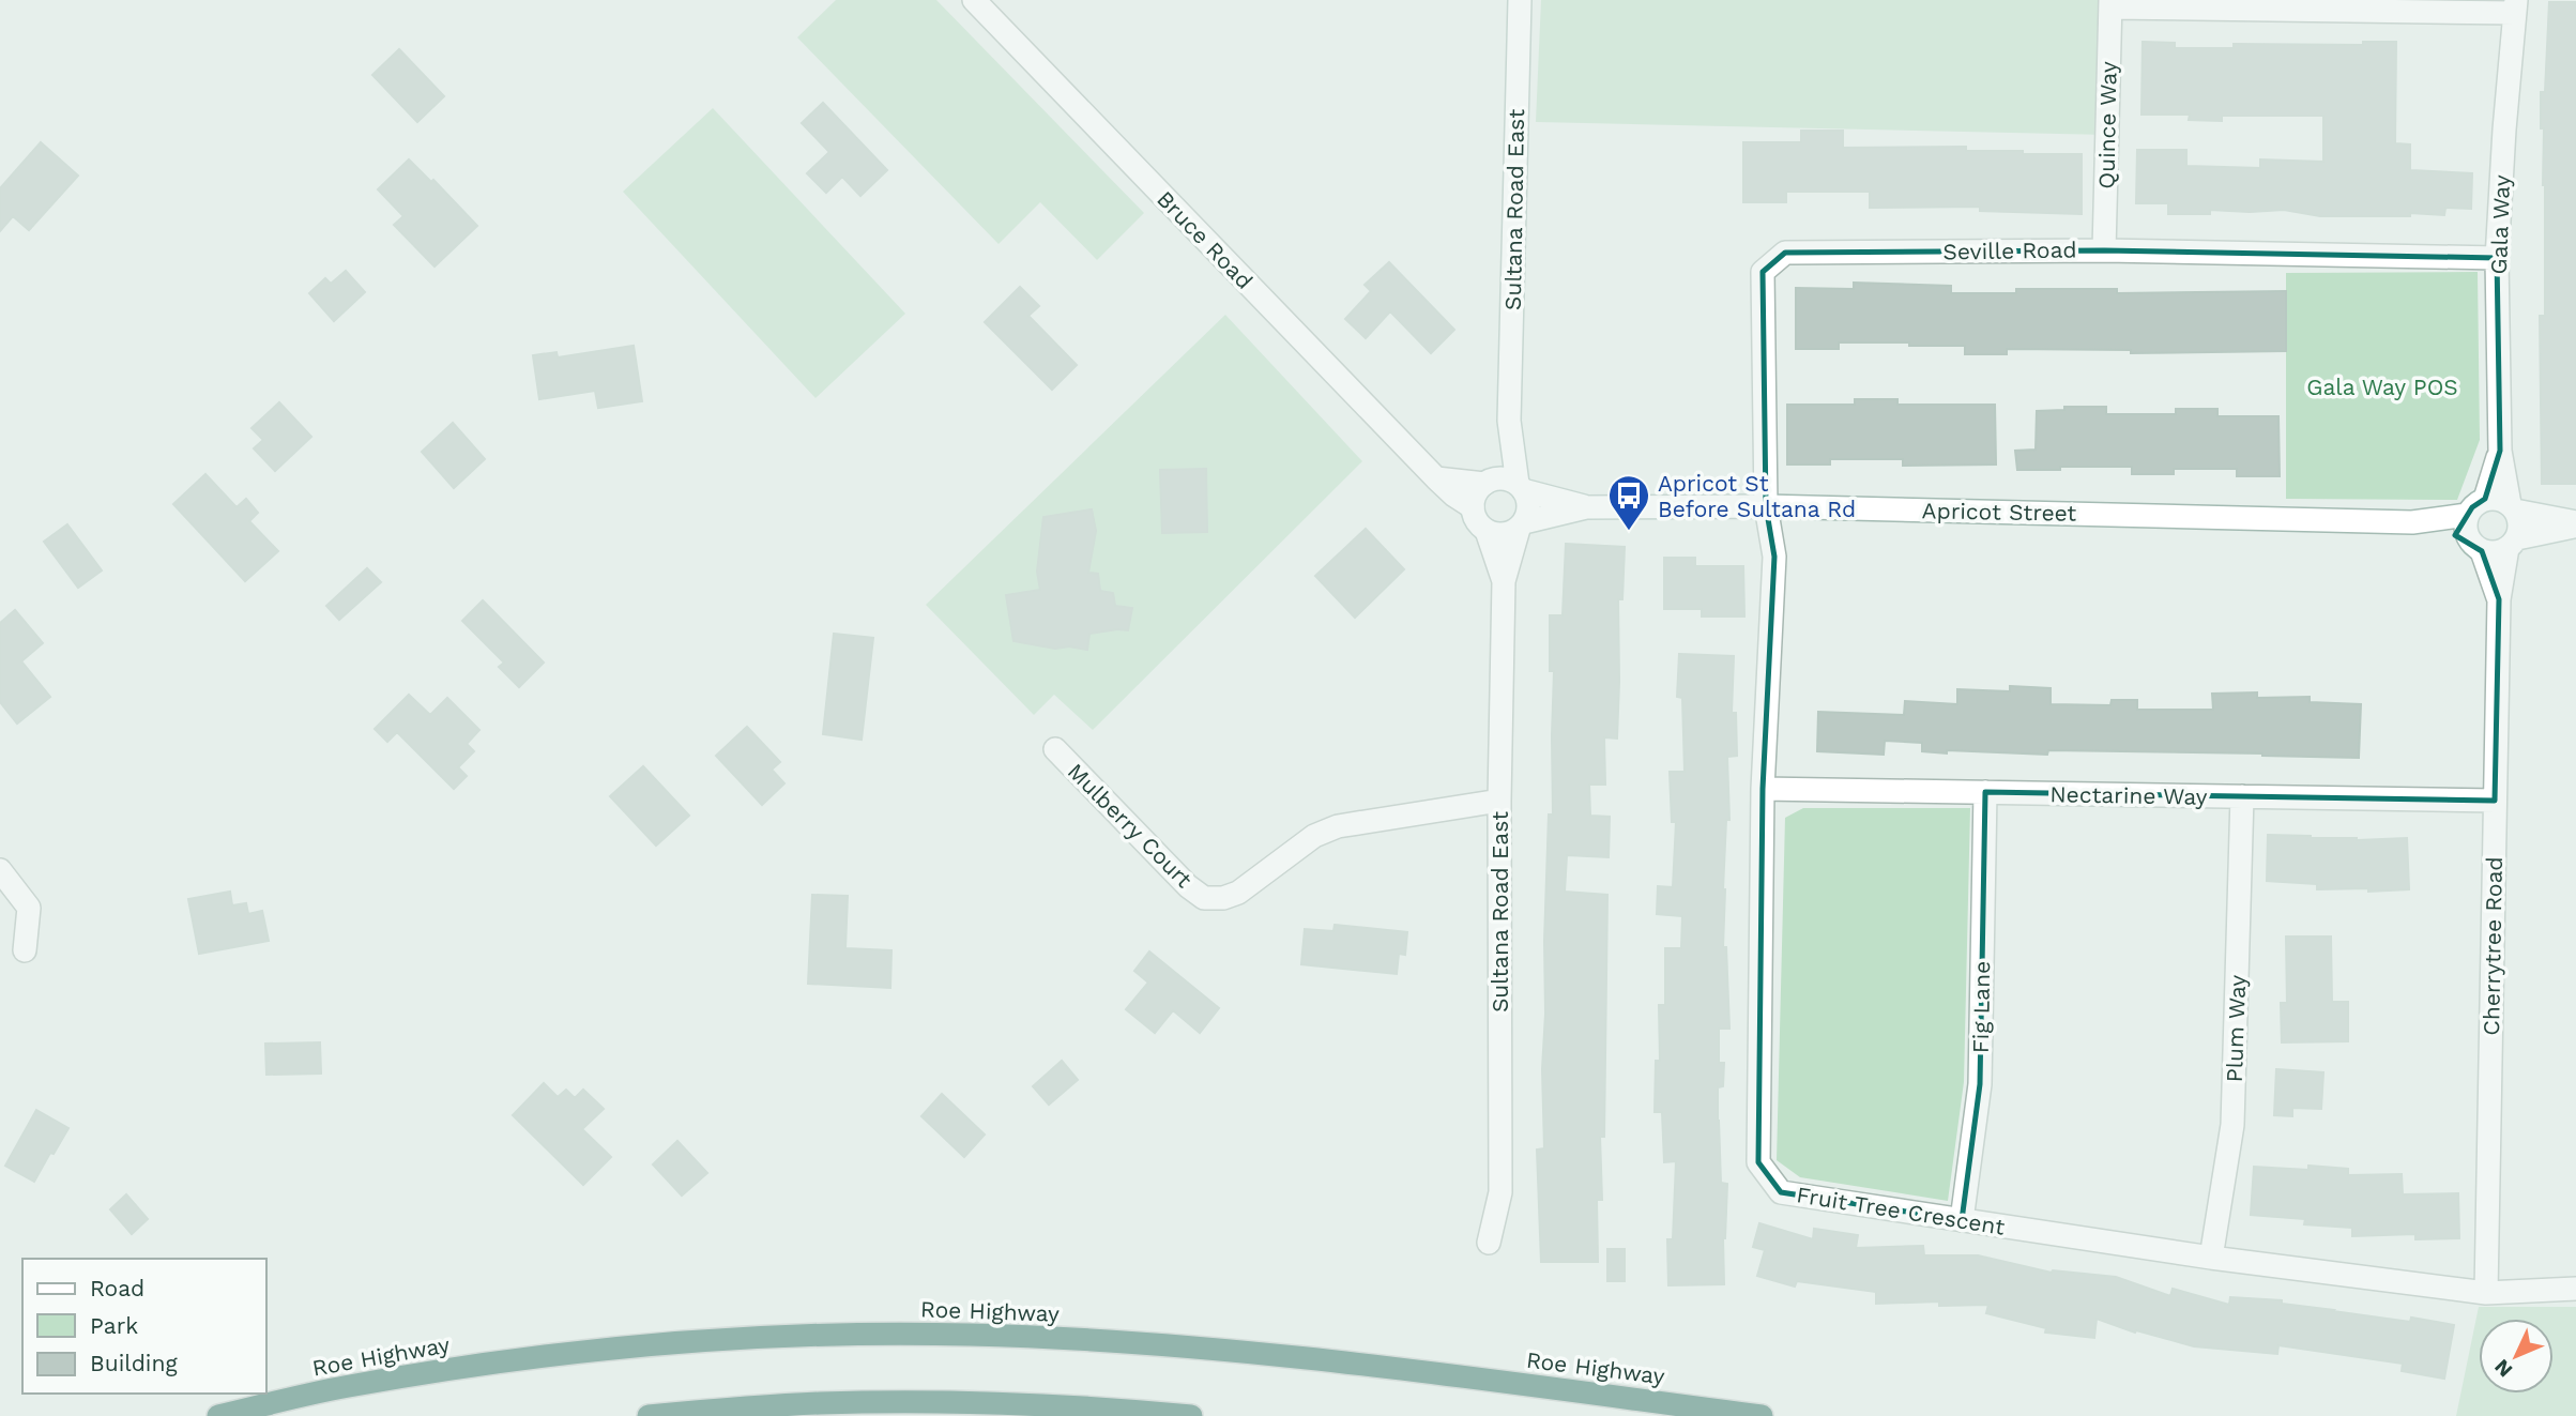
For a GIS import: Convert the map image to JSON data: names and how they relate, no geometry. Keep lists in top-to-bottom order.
{
  "streets": {
    "highway": ["Roe Highway"],
    "street": [
      "Quince Way",
      "Sultana Road East",
      "Gala Way",
      "Bruce Road",
      "Seville Road",
      "Apricot Street",
      "Nectarine Way",
      "Mulberry Court",
      "Cherrytree Road",
      "Fig Lane",
      "Plum Way",
      "Fruit Tree Crescent"
    ]
  },
  "crossings": [
    ["Quince Way", "Seville Road"],
    ["Sultana Road East", "Bruce Road"],
    ["Sultana Road East", "Apricot Street"],
    ["Sultana Road East", "Mulberry Court"],
    ["Gala Way", "Seville Road"],
    ["Gala Way", "Apricot Street"],
    ["Gala Way", "Cherrytree Road"],
    ["Bruce Road", "Apricot Street"],
    ["Seville Road", "Apricot Street"],
    ["Seville Road", "Fruit Tree Crescent"],
    ["Apricot Street", "Cherrytree Road"],
    ["Apricot Street", "Fruit Tree Crescent"],
    ["Nectarine Way", "Cherrytree Road"],
    ["Nectarine Way", "Fig Lane"],
    ["Nectarine Way", "Plum Way"],
    ["Nectarine Way", "Fruit Tree Crescent"],
    ["Cherrytree Road", "Fruit Tree Crescent"],
    ["Fig Lane", "Fruit Tree Crescent"],
    ["Plum Way", "Fruit Tree Crescent"]
  ],
  "parks": ["Gala Way POS"],
  "places": {
    "bus stop": ["Apricot St Before Sultana Rd"]
  },
  "legend": ["Road", "Park", "Building"],
  "north": "bottom left"
}
